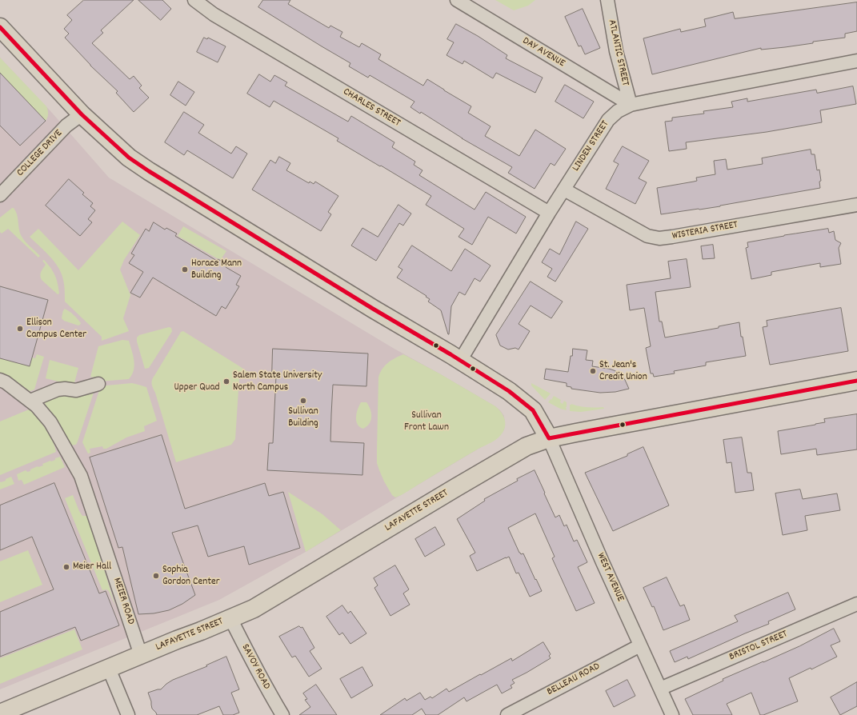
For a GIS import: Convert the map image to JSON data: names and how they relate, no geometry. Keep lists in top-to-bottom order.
{
  "streets": {
    "main road": ["LAFAYETTE STREET"],
    "street": [
      "DAY AVENUE",
      "ATLANTIC STREET",
      "CHARLES STREET",
      "LINDEN STREET",
      "COLLEGE DRIVE",
      "WISTERIA STREET",
      "WEST AVENUE",
      "MEIER ROAD",
      "BRISTOL STREET",
      "SAVOY ROAD",
      "BELLEAU ROAD"
    ]
  },
  "crossings": [
    ["DAY AVENUE", "ATLANTIC STREET"],
    ["DAY AVENUE", "LINDEN STREET"],
    ["ATLANTIC STREET", "LINDEN STREET"],
    ["CHARLES STREET", "LINDEN STREET"],
    ["LINDEN STREET", "WISTERIA STREET"],
    ["LAFAYETTE STREET", "WEST AVENUE"],
    ["LAFAYETTE STREET", "MEIER ROAD"],
    ["LAFAYETTE STREET", "SAVOY ROAD"],
    ["WEST AVENUE", "BRISTOL STREET"],
    ["WEST AVENUE", "BELLEAU ROAD"]
  ],
  "parks": ["Upper Quad", "Sullivan Front Lawn"],
  "places": [
    "Horace Mann Building",
    "Ellison Campus Center",
    "St. Jean's Credit Union",
    "Salem State University North Campus",
    "Sullivan Building",
    "Meier Hall",
    "Sophia Gordon Center"
  ]
}
